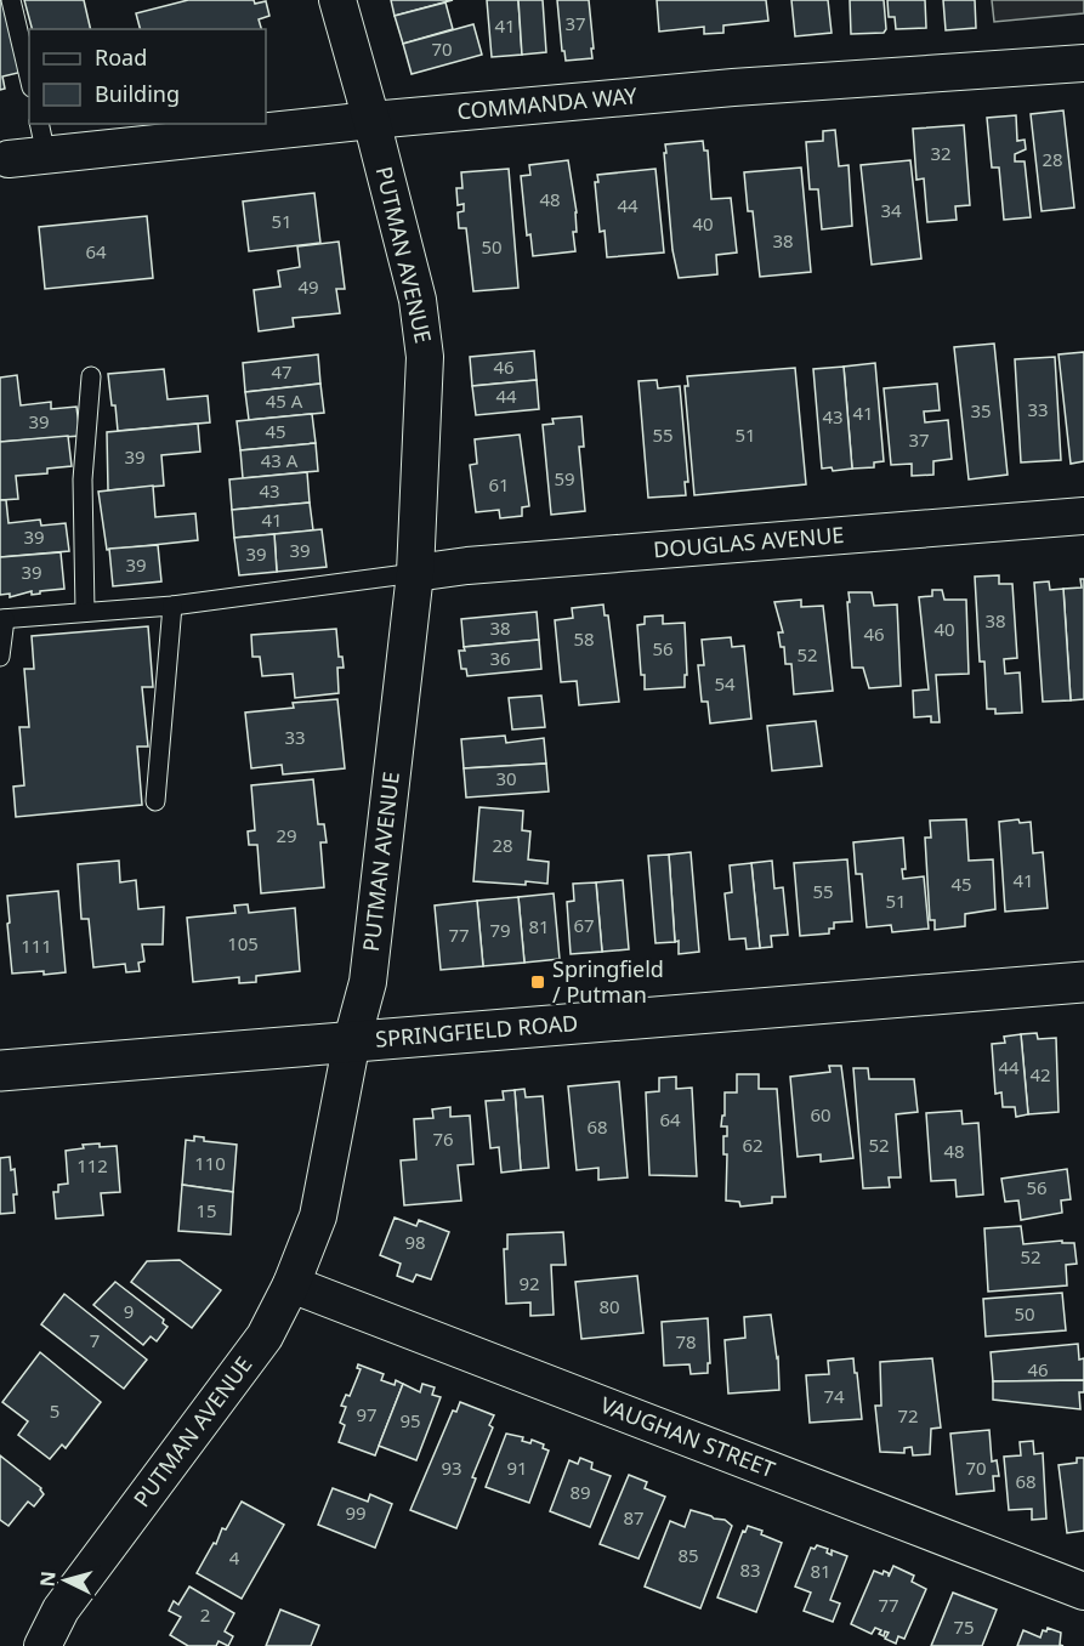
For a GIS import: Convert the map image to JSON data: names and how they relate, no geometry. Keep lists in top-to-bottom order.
{
  "streets": {
    "street": [
      "COMMANDA WAY",
      "PUTMAN AVENUE",
      "DOUGLAS AVENUE",
      "SPRINGFIELD ROAD",
      "VAUGHAN STREET"
    ]
  },
  "crossings": [
    ["COMMANDA WAY", "PUTMAN AVENUE"],
    ["PUTMAN AVENUE", "DOUGLAS AVENUE"],
    ["PUTMAN AVENUE", "SPRINGFIELD ROAD"],
    ["PUTMAN AVENUE", "VAUGHAN STREET"]
  ],
  "places": {
    "transit": ["Springfield / Putman"]
  },
  "house_numbers": [
    "37",
    "41",
    "70",
    "32",
    "28",
    "48",
    "44",
    "34",
    "51",
    "40",
    "38",
    "50",
    "64",
    "49",
    "46",
    "47",
    "44",
    "45 A",
    "33",
    "35",
    "41",
    "43",
    "39",
    "45",
    "55",
    "51",
    "37",
    "39",
    "43 A",
    "59",
    "61",
    "43",
    "41",
    "39",
    "39",
    "39",
    "39",
    "39",
    "38",
    "38",
    "40",
    "46",
    "58",
    "56",
    "52",
    "36",
    "54",
    "33",
    "30",
    "29",
    "28",
    "41",
    "45",
    "55",
    "51",
    "67",
    "81",
    "79",
    "77",
    "105",
    "111",
    "44",
    "42",
    "60",
    "64",
    "68",
    "76",
    "62",
    "52",
    "48",
    "110",
    "112",
    "56",
    "15",
    "98",
    "52",
    "92",
    "80",
    "9",
    "50",
    "7",
    "78",
    "46",
    "74",
    "5",
    "97",
    "72",
    "95",
    "93",
    "91",
    "70",
    "68",
    "89",
    "99",
    "87",
    "85",
    "4",
    "83",
    "81",
    "77",
    "2",
    "75"
  ],
  "legend": ["Road", "Building"],
  "north": "left"
}
